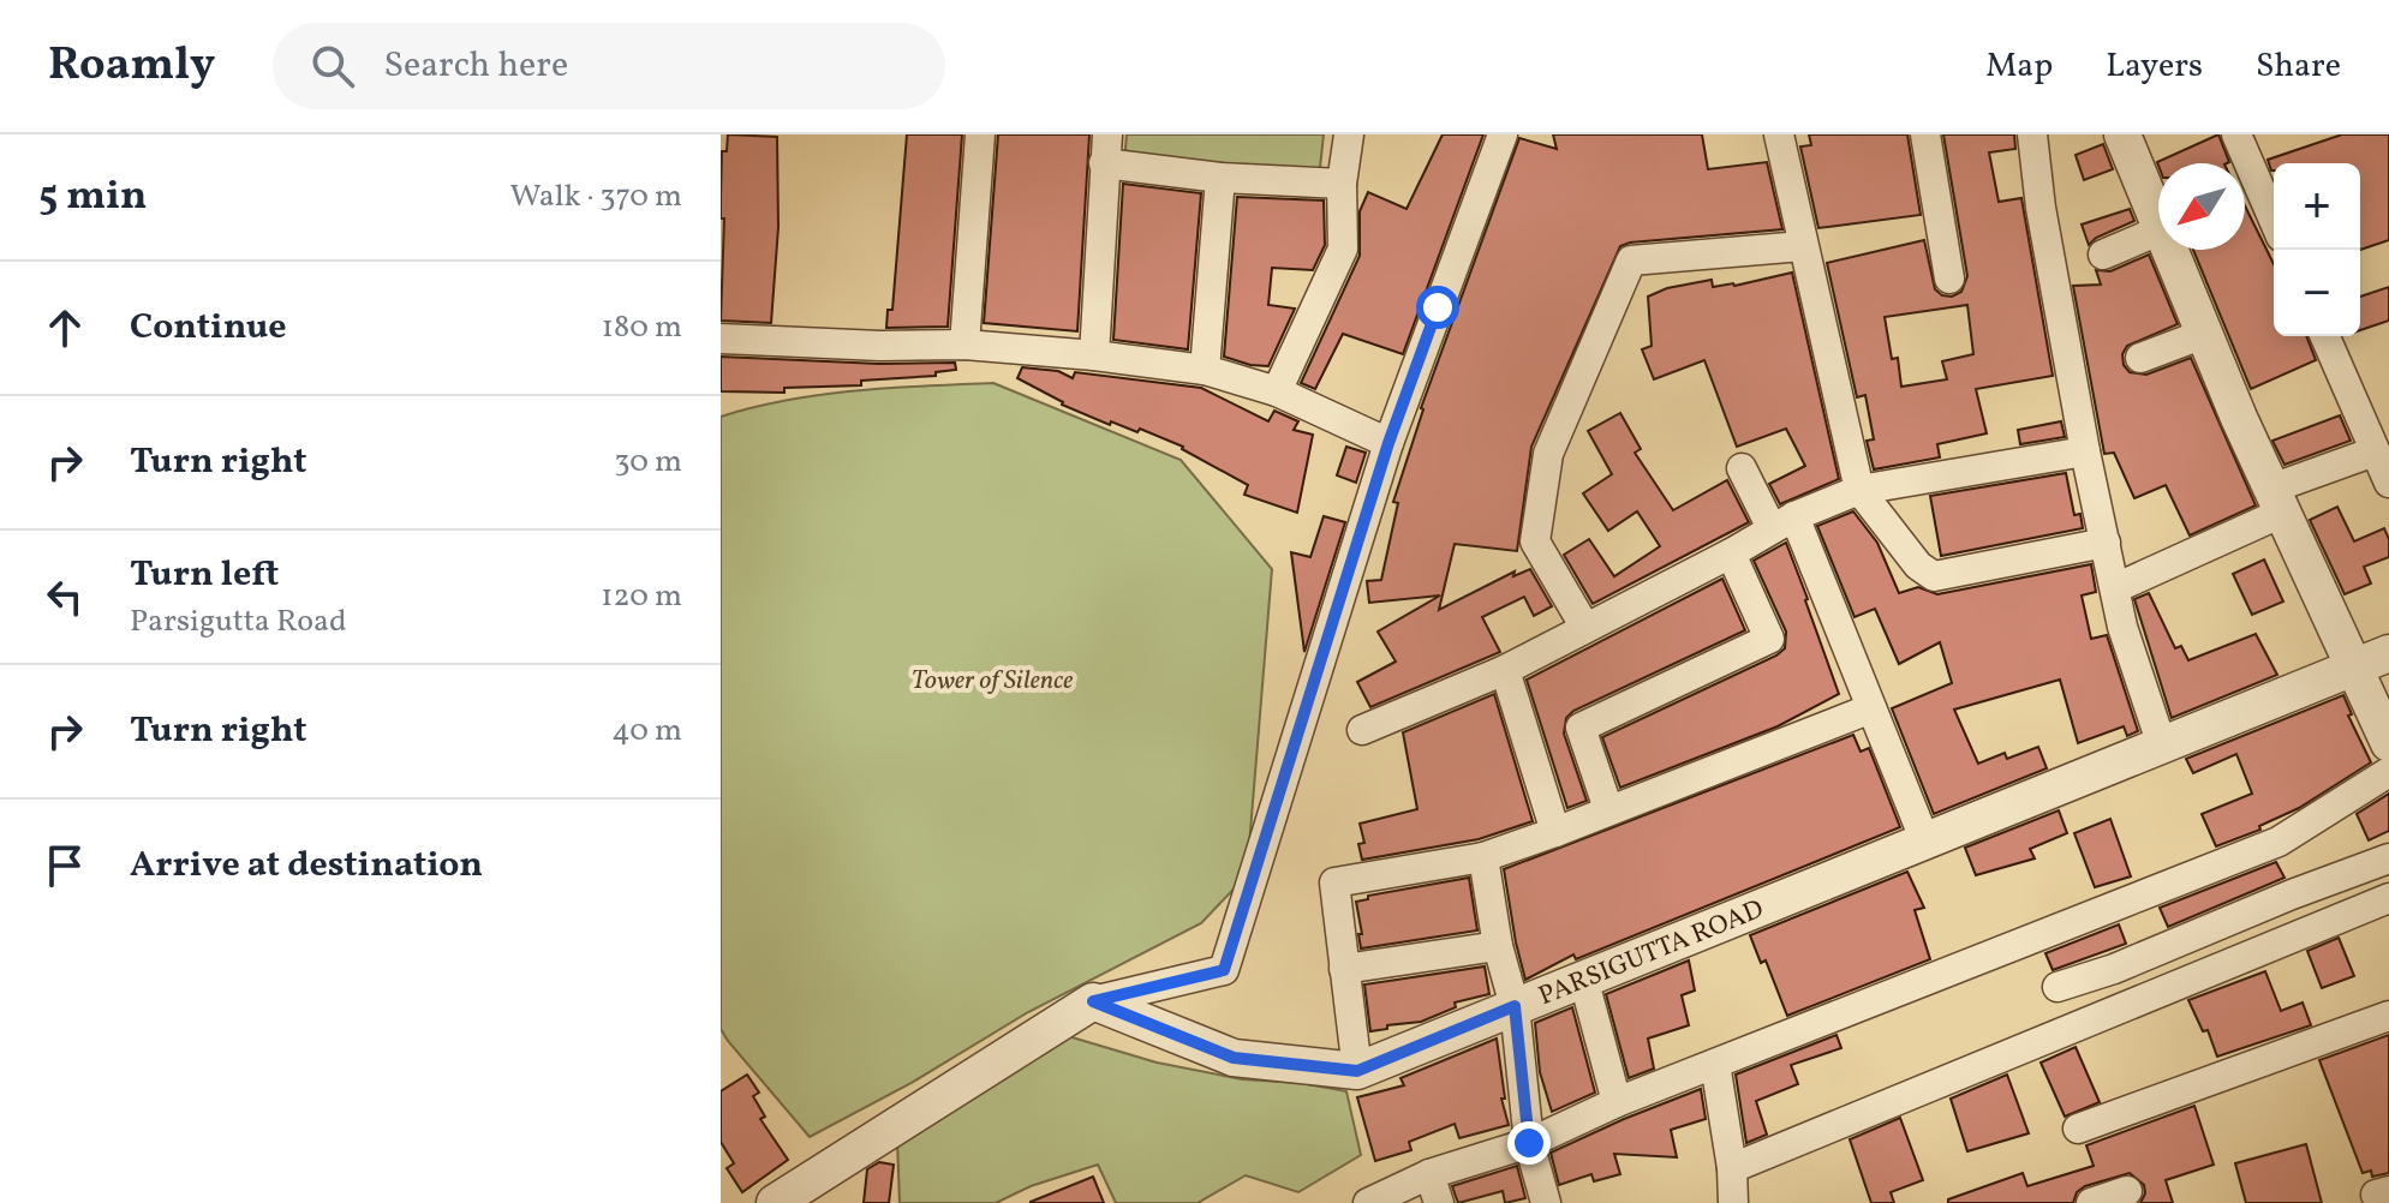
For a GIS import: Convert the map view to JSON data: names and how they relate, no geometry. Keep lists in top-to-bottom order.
{
  "streets": {
    "street": ["PARSIGUTTA ROAD"]
  },
  "parks": ["Tower of Silence"],
  "north": "bottom left",
  "page": {
    "header": "Roamly",
    "search": "Search here",
    "nav": ["Map", "Layers", "Share"],
    "heading": ["5 min", "Walk · 370 m"],
    "map_buttons": ["+", "−"],
    "list": [
      ["Continue", "180 m"],
      ["Turn right", "30 m"],
      ["Turn left", "Parsigutta Road", "120 m"],
      ["Turn right", "40 m"],
      "Arrive at destination"
    ]
  }
}
